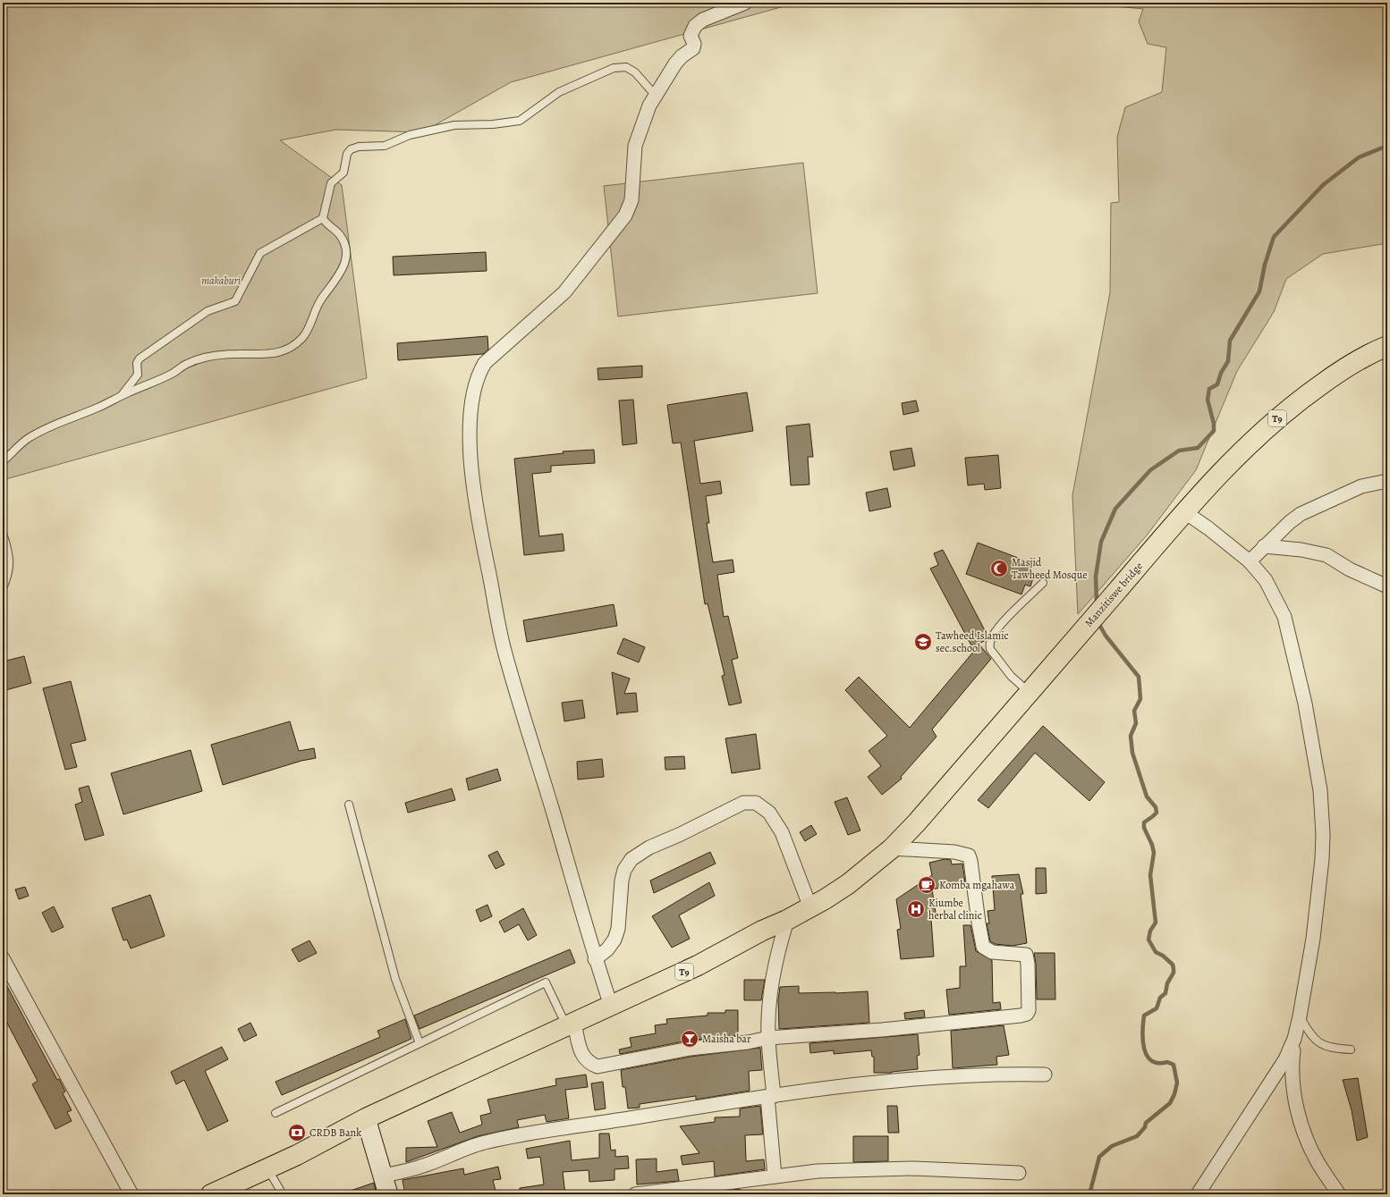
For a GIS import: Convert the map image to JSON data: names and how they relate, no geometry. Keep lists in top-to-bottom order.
{
  "streets": {
    "highway": ["T9", "Manzitiswe bridge"]
  },
  "crossings": [
    ["T9", "Manzitiswe bridge"]
  ],
  "parks": ["makaburi"],
  "places": {
    "mosque": ["Masjid Tawheed Mosque"],
    "school or university": ["Tawheed Islamic sec.school"],
    "cafe": ["Komba mgahawa"],
    "hospital": ["Kiumbe herbal clinic"],
    "bar": ["Maisha bar"],
    "bank": ["CRDB Bank"]
  }
}
